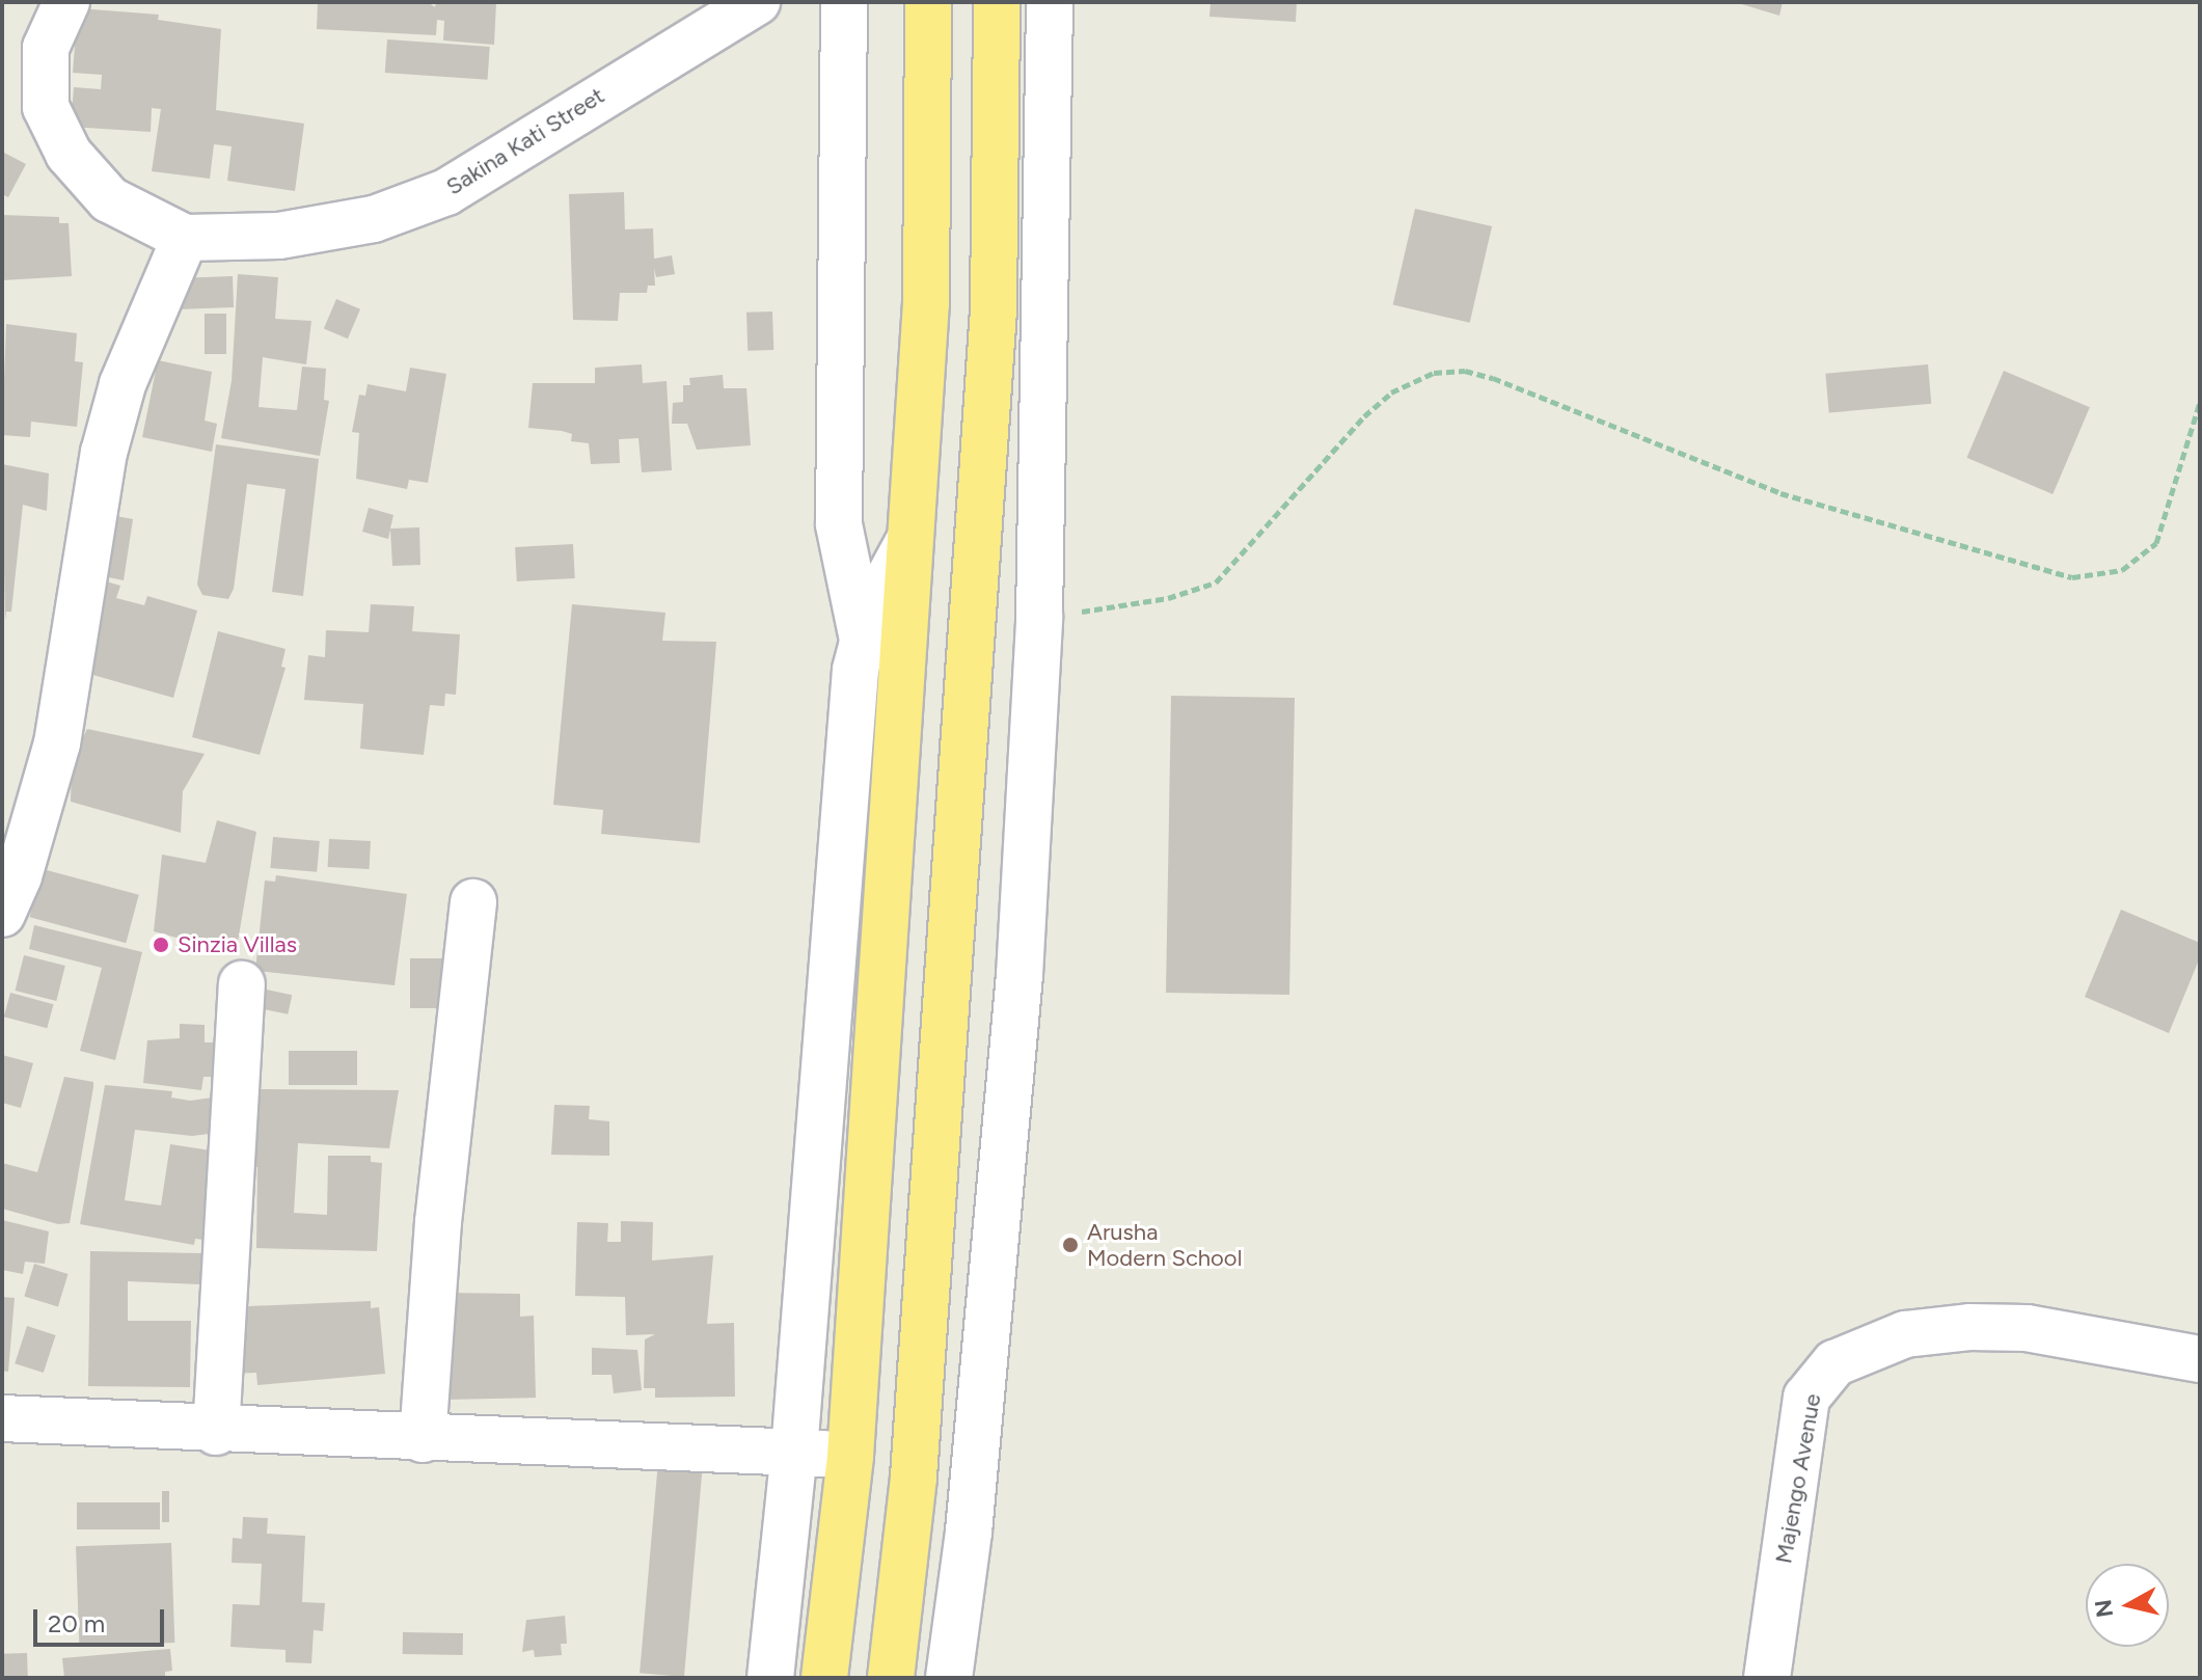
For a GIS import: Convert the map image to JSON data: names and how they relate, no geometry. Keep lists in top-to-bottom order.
{
  "streets": {
    "street": ["Sakina Kati Street", "Majengo Avenue"]
  },
  "places": ["Sinzia Villas", "Arusha Modern School"],
  "scale_bar": "20 m",
  "north": "left"
}
